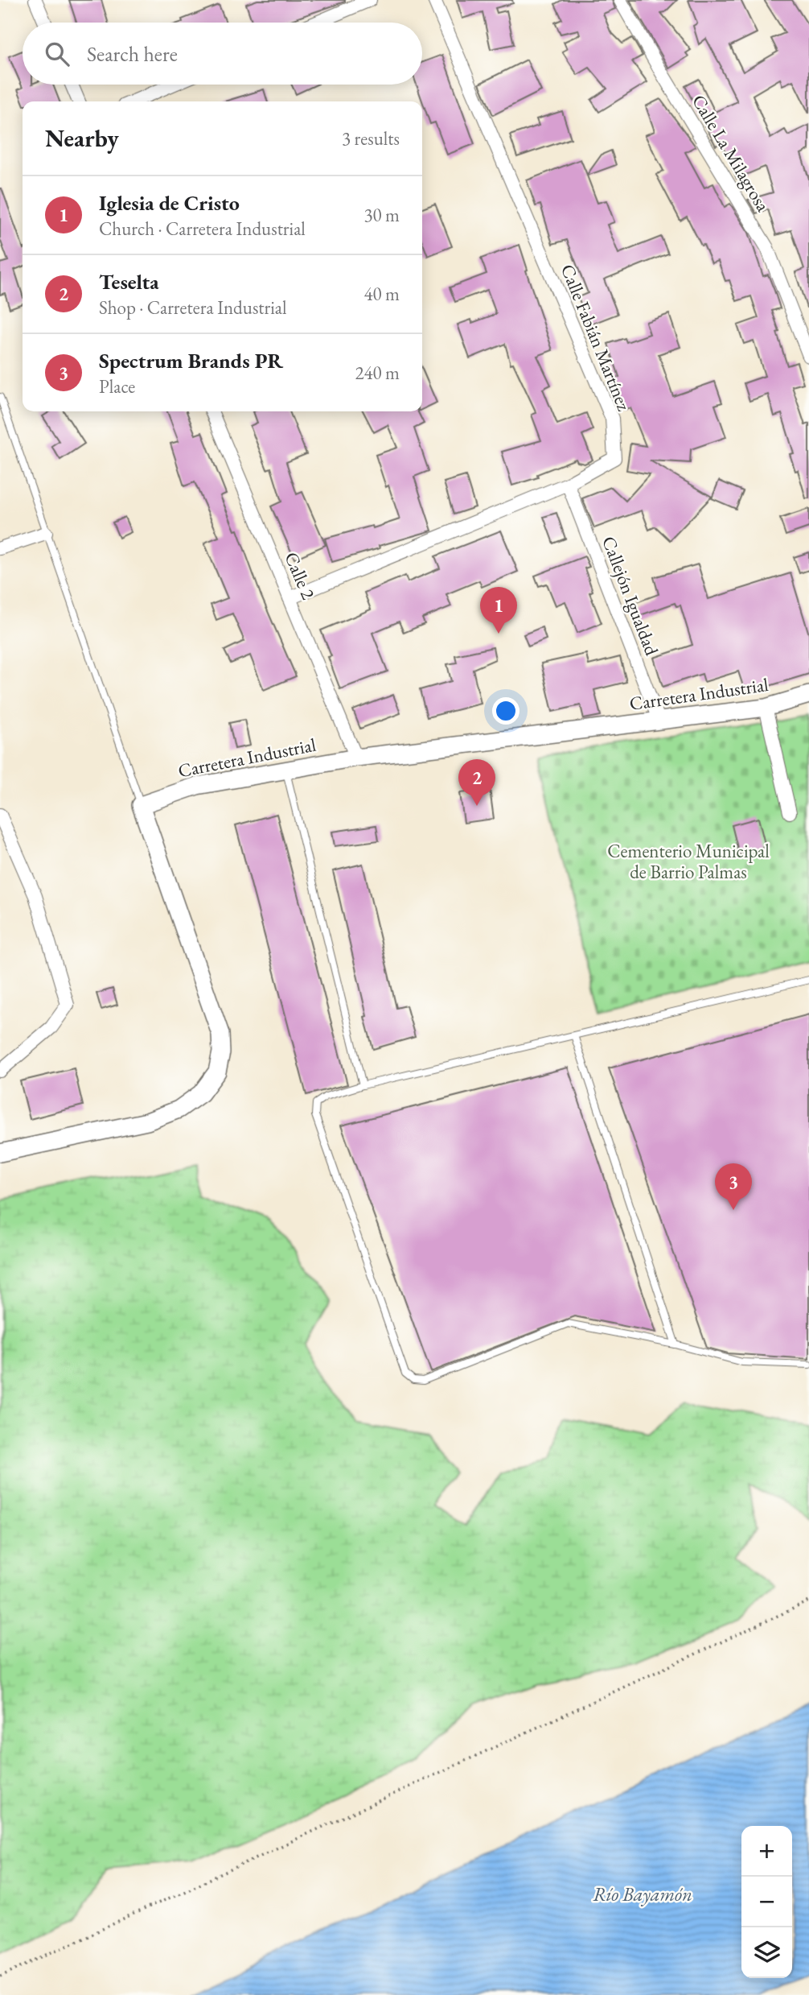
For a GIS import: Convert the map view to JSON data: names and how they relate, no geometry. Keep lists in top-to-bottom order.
{
  "streets": {
    "street": [
      "Calle La Milagrosa",
      "Calle Fabián Martínez",
      "Calle 2",
      "Callejón Igualdad",
      "Carretera Industrial"
    ]
  },
  "crossings": [
    ["Calle Fabián Martínez", "Calle 2"],
    ["Calle Fabián Martínez", "Callejón Igualdad"],
    ["Calle 2", "Carretera Industrial"],
    ["Callejón Igualdad", "Carretera Industrial"]
  ],
  "water": ["Río Bayamón"],
  "parks": ["Cementerio Municipal de Barrio Palmas"],
  "page": {
    "search": "Search here",
    "heading": ["Nearby", "3 results"],
    "list": [
      {
        "mark": "1",
        "name": "Iglesia de Cristo",
        "note": "Church · Carretera Industrial",
        "value": "30 m"
      },
      {
        "mark": "2",
        "name": "Teselta",
        "note": "Shop · Carretera Industrial",
        "value": "40 m"
      },
      {
        "mark": "3",
        "name": "Spectrum Brands PR",
        "note": "Place",
        "value": "240 m"
      }
    ],
    "pins": ["1", "2", "3"],
    "map_buttons": ["+", "−"]
  }
}
